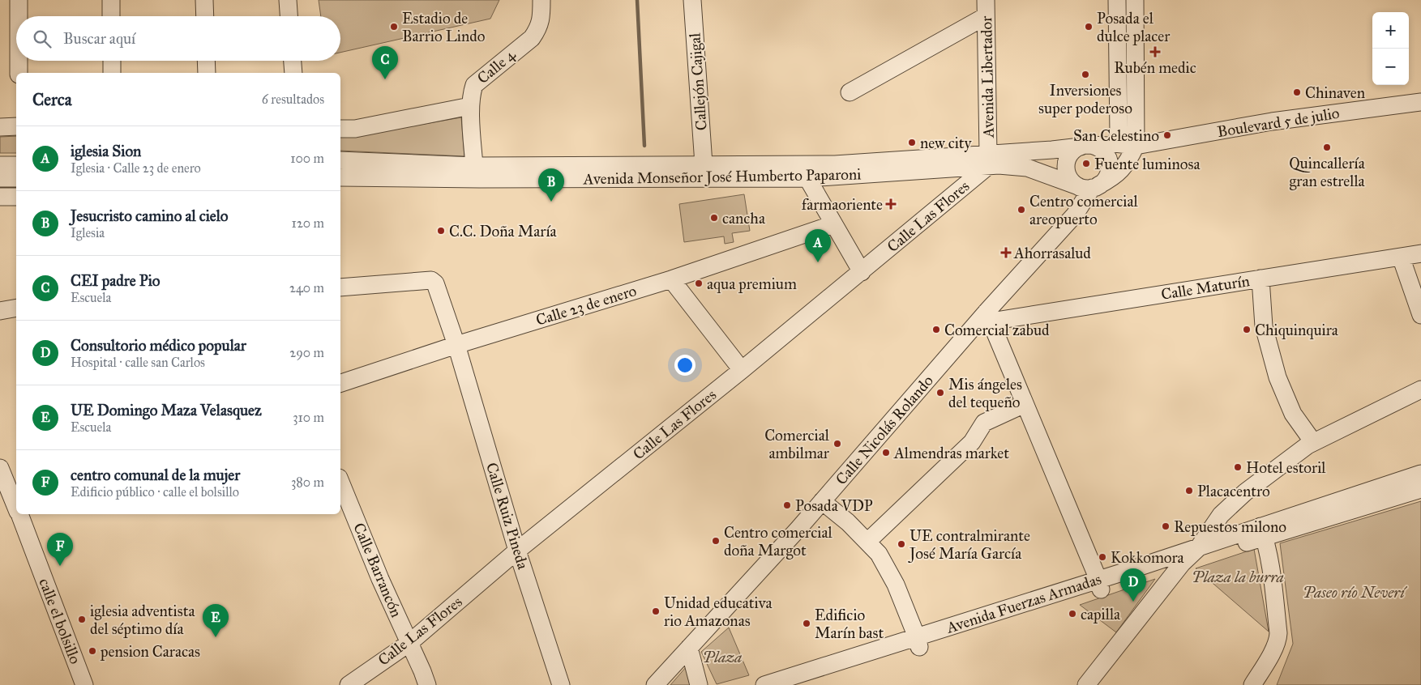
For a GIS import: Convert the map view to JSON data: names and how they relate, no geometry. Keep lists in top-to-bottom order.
{
  "streets": {
    "street": [
      "Calle 4",
      "Avenida Libertador",
      "Callejón Cajigal",
      "Boulevard 5 de julio",
      "Avenida Monseñor José Humberto Paparoni",
      "Calle Las Flores",
      "Calle Maturín",
      "Calle 23 de enero",
      "Calle Nicolás Rolando",
      "Calle Ruiz Pineda",
      "Calle Barrancón",
      "Avenida Fuerzas Armadas",
      "calle el bolsillo"
    ]
  },
  "crossings": [
    ["Calle 4", "Avenida Monseñor José Humberto Paparoni"],
    ["Avenida Libertador", "Avenida Monseñor José Humberto Paparoni"],
    ["Avenida Libertador", "Calle Las Flores"],
    ["Callejón Cajigal", "Avenida Monseñor José Humberto Paparoni"],
    ["Boulevard 5 de julio", "Avenida Monseñor José Humberto Paparoni"],
    ["Avenida Monseñor José Humberto Paparoni", "Calle Las Flores"],
    ["Avenida Monseñor José Humberto Paparoni", "Calle Nicolás Rolando"],
    ["Calle Las Flores", "Calle Ruiz Pineda"],
    ["Calle Las Flores", "Calle Barrancón"],
    ["Calle Maturín", "Calle Nicolás Rolando"],
    ["Calle 23 de enero", "Calle Ruiz Pineda"]
  ],
  "parks": ["Plaza la burra", "Paseo río Neverí", "Plaza"],
  "places": {
    "other": [
      "Estadio de Barrio Lindo",
      "Posada el dulce placer",
      "Inversiones super poderoso",
      "Chinaven",
      "San Celestino",
      "new city",
      "Quincallería gran estrella",
      "Fuente luminosa",
      "Centro comercial areopuerto",
      "cancha",
      "C.C. Doña María",
      "aqua premium",
      "Comercial zabud",
      "Chiquinquira",
      "Mis ángeles del tequeño",
      "Comercial ambilmar",
      "Almendras market",
      "Hotel estoril",
      "Placacentro",
      "Posada VDP",
      "Repuestos milono",
      "Centro comercial doña Margot",
      "UE contralmirante José María García",
      "Kokkomora",
      "Unidad educativa rio Amazonas",
      "capilla",
      "iglesia adventista del séptimo día",
      "Edificio Marín bast",
      "pension Caracas"
    ],
    "health": ["Rubén medic", "farmaoriente", "Ahorrasalud"]
  },
  "page": {
    "map_buttons": ["+", "−"],
    "search": "Buscar aquí",
    "pins": [
      "C",
      "B",
      "A",
      "F",
      "D",
      "E"
    ],
    "heading": ["Cerca", "6 resultados"],
    "list": [
      {
        "mark": "A",
        "name": "iglesia Sion",
        "note": "Iglesia · Calle 23 de enero",
        "value": "100 m"
      },
      {
        "mark": "B",
        "name": "Jesucristo camino al cielo",
        "note": "Iglesia",
        "value": "120 m"
      },
      {
        "mark": "C",
        "name": "CEI padre Pio",
        "note": "Escuela",
        "value": "240 m"
      },
      {
        "mark": "D",
        "name": "Consultorio médico popular",
        "note": "Hospital · calle san Carlos",
        "value": "290 m"
      },
      {
        "mark": "E",
        "name": "UE Domingo Maza Velasquez",
        "note": "Escuela",
        "value": "310 m"
      },
      {
        "mark": "F",
        "name": "centro comunal de la mujer",
        "note": "Edificio público · calle el bolsillo",
        "value": "380 m"
      }
    ]
  }
}
